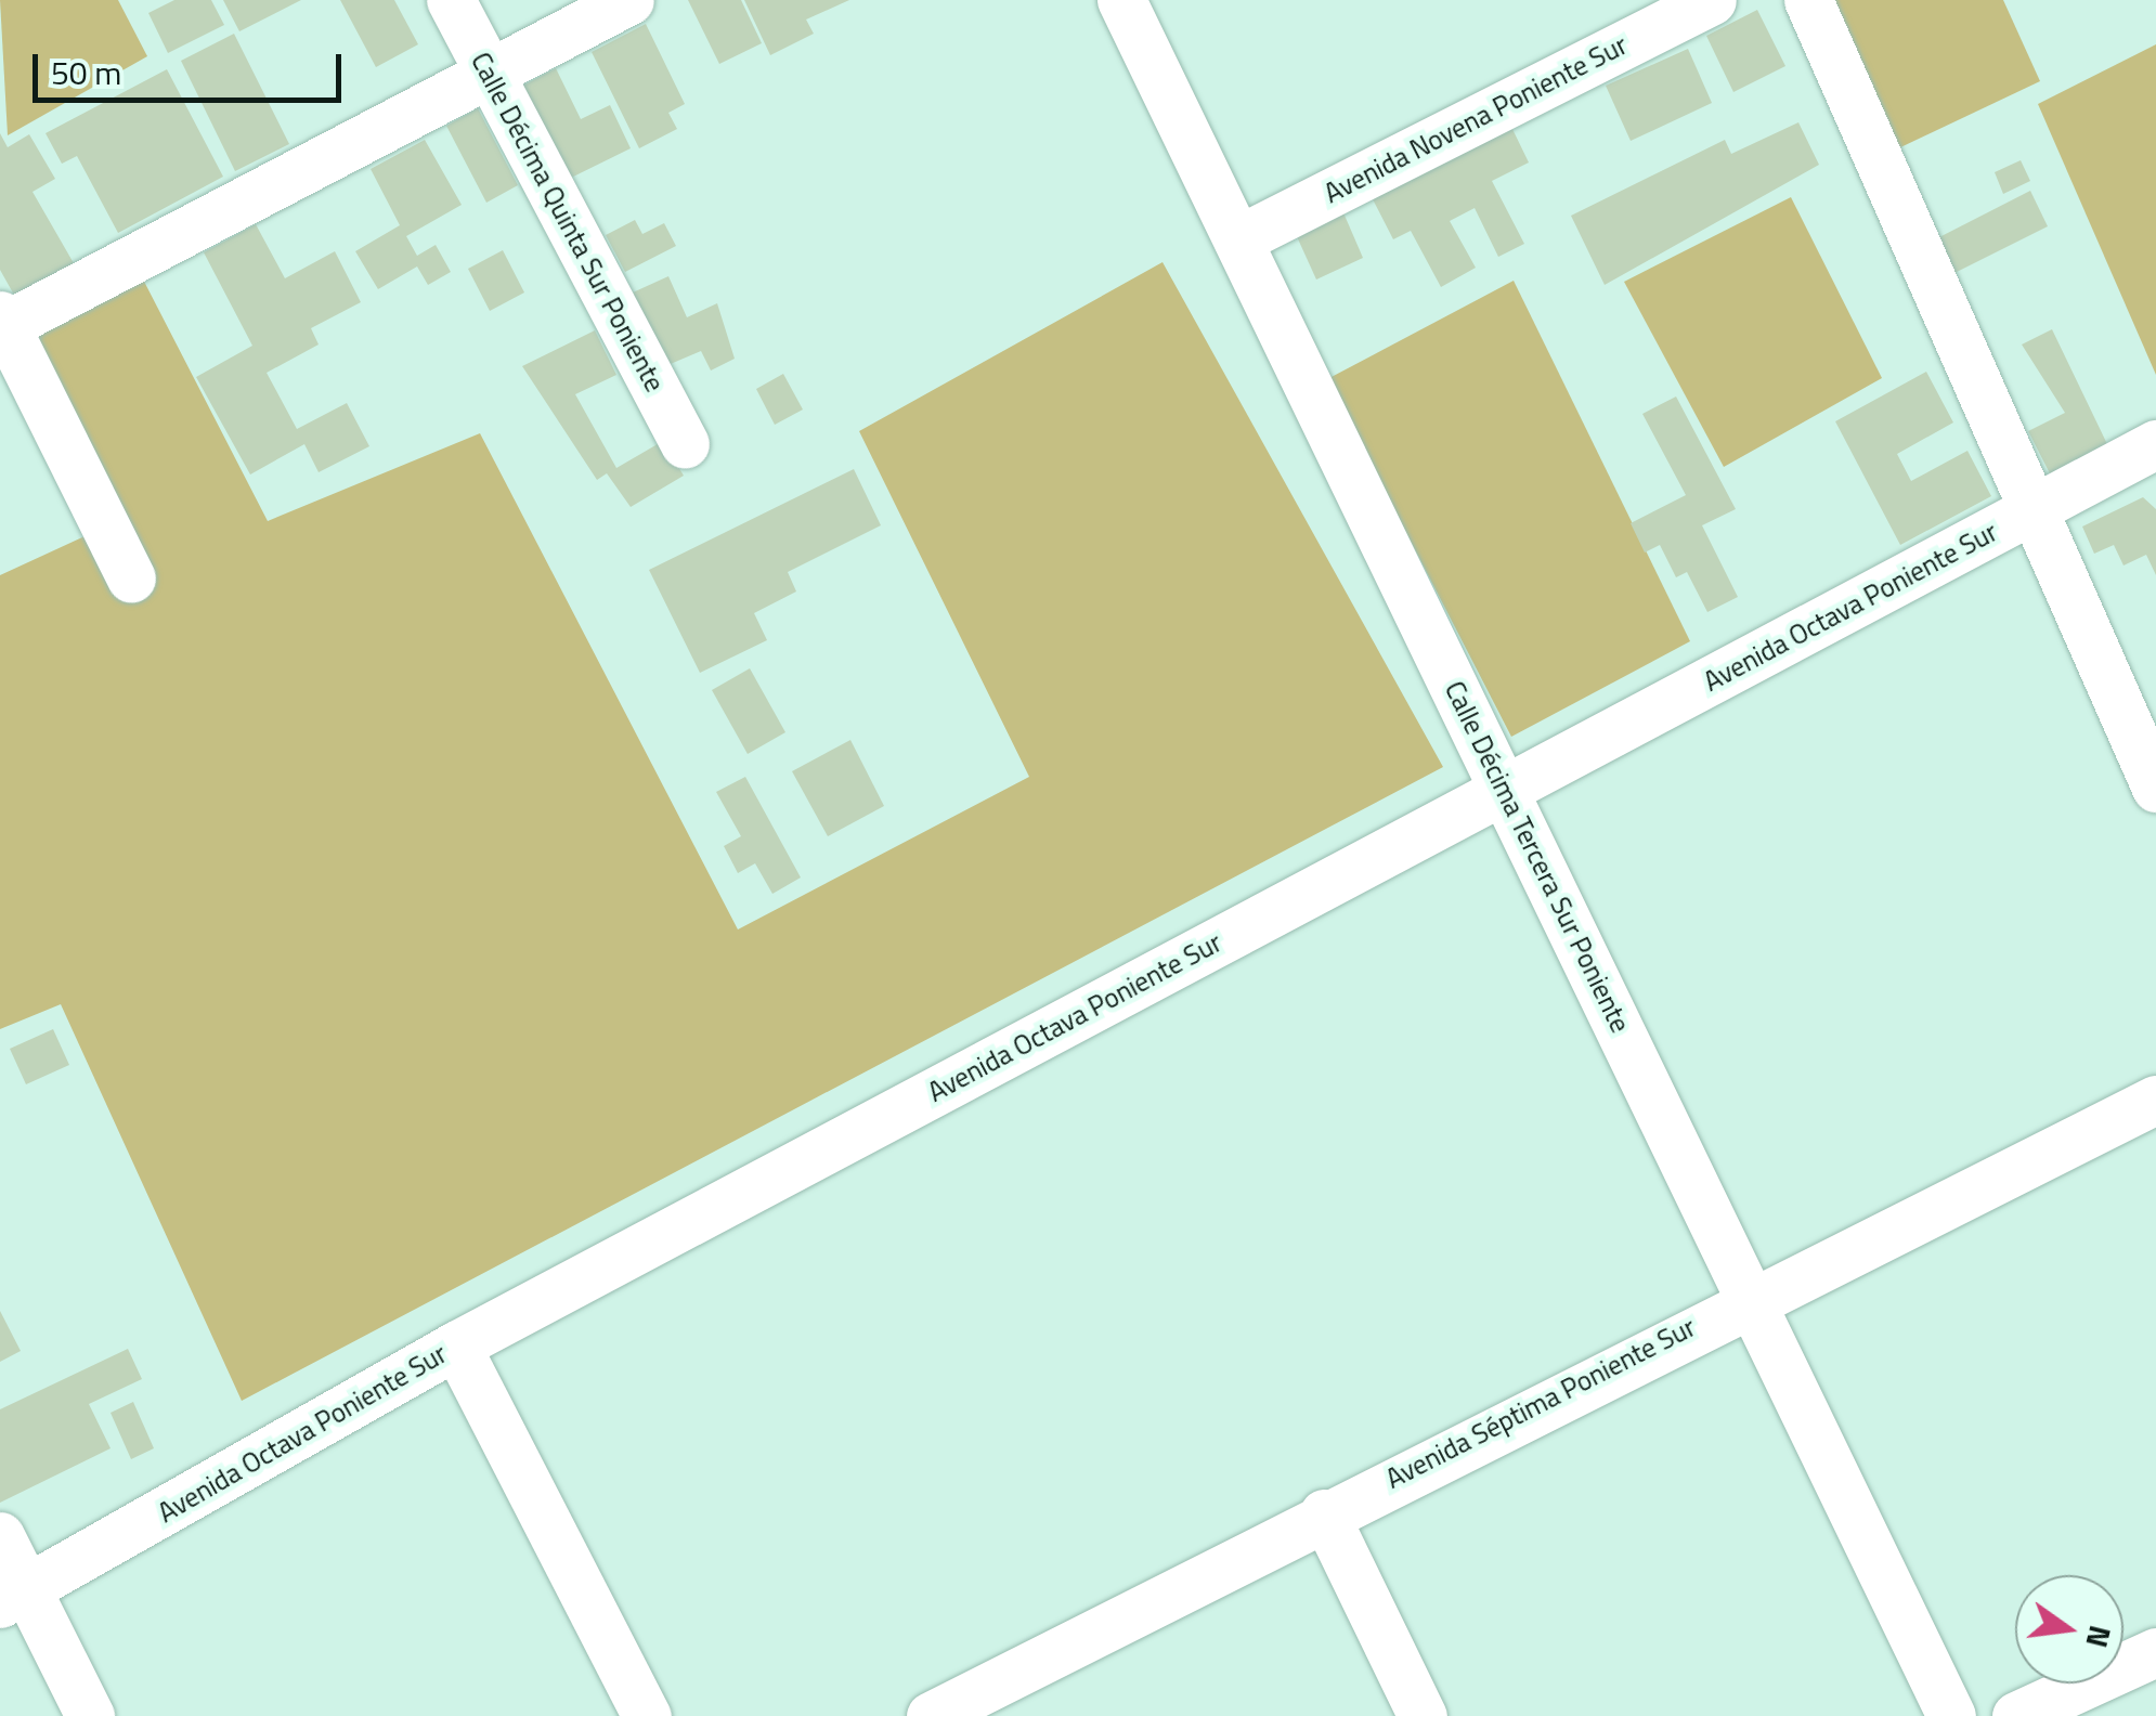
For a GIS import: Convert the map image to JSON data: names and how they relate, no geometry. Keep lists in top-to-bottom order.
{
  "streets": {
    "street": [
      "Avenida Novena Poniente Sur",
      "Calle Décima Quinta Sur Poniente",
      "Avenida Octava Poniente Sur",
      "Calle Décima Tercera Sur Poniente",
      "Avenida Séptima Poniente Sur"
    ]
  },
  "crossings": [
    ["Avenida Novena Poniente Sur", "Calle Décima Tercera Sur Poniente"],
    ["Avenida Octava Poniente Sur", "Calle Décima Tercera Sur Poniente"],
    ["Calle Décima Tercera Sur Poniente", "Avenida Séptima Poniente Sur"]
  ],
  "scale_bar": "50 m",
  "north": "right"
}
